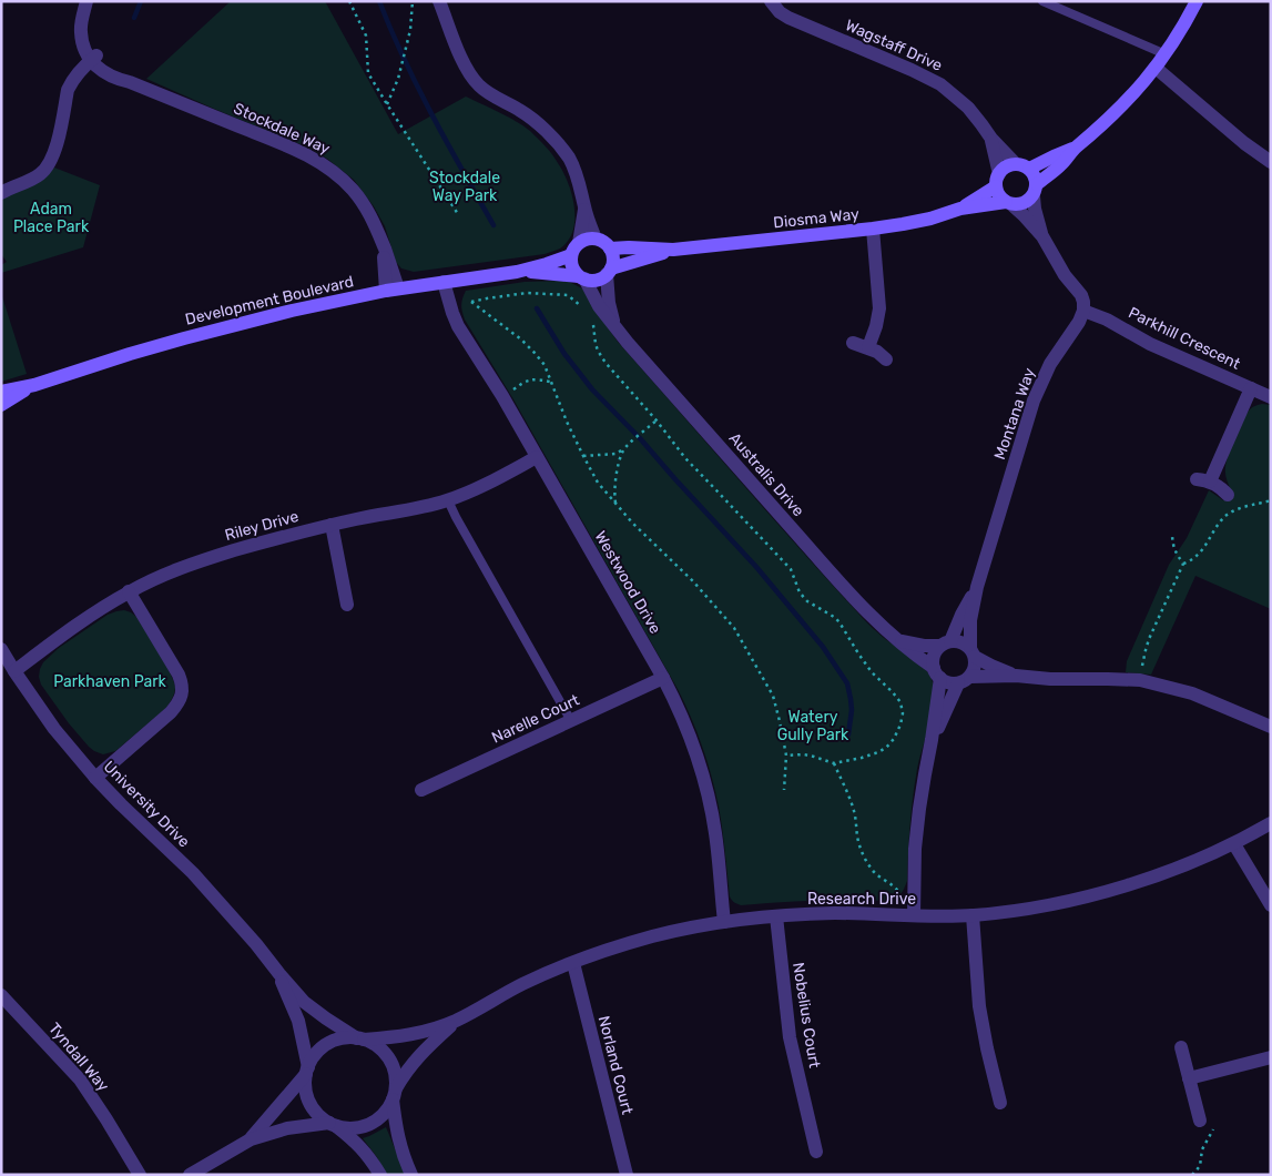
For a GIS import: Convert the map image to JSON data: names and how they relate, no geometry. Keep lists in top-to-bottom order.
{
  "streets": {
    "street": [
      "Wagstaff Drive",
      "Stockdale Way",
      "Diosma Way",
      "Development Boulevard",
      "Parkhill Crescent",
      "Montana Way",
      "Australis Drive",
      "Riley Drive",
      "Westwood Drive",
      "Narelle Court",
      "University Drive",
      "Research Drive",
      "Nobelius Court",
      "Tyndall Way",
      "Norland Court"
    ]
  },
  "crossings": [
    ["Wagstaff Drive", "Diosma Way"],
    ["Stockdale Way", "Development Boulevard"],
    ["Diosma Way", "Development Boulevard"],
    ["Diosma Way", "Australis Drive"],
    ["Development Boulevard", "Australis Drive"],
    ["Development Boulevard", "Westwood Drive"],
    ["Parkhill Crescent", "Montana Way"],
    ["Montana Way", "Australis Drive"],
    ["Riley Drive", "Westwood Drive"],
    ["Riley Drive", "University Drive"],
    ["Westwood Drive", "Narelle Court"],
    ["Westwood Drive", "Research Drive"],
    ["University Drive", "Research Drive"],
    ["Research Drive", "Nobelius Court"],
    ["Research Drive", "Norland Court"]
  ],
  "parks": [
    "Stockdale Way Park",
    "Adam Place Park",
    "Parkhaven Park",
    "Watery Gully Park"
  ]
}
